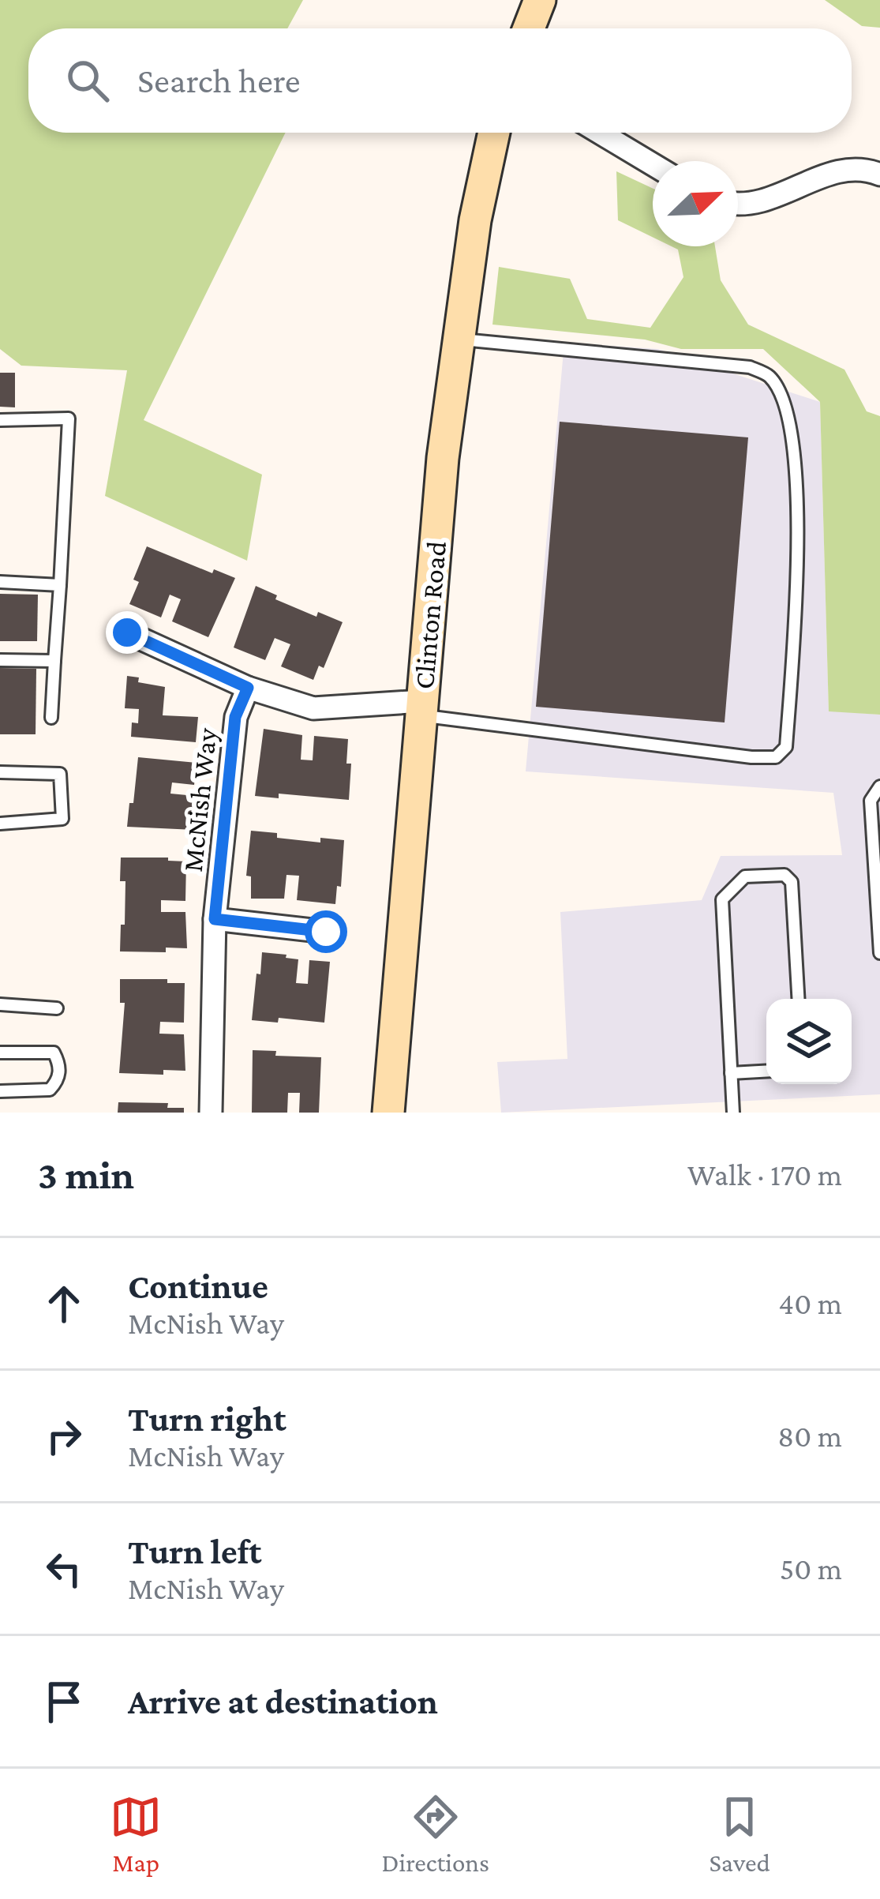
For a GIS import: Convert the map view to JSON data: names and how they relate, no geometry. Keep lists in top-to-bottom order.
{
  "streets": {
    "street": ["Clinton Road", "McNish Way"]
  },
  "north": "top right",
  "page": {
    "search": "Search here",
    "heading": ["3 min", "Walk · 170 m"],
    "list": [
      ["Continue", "McNish Way", "40 m"],
      ["Turn right", "McNish Way", "80 m"],
      ["Turn left", "McNish Way", "50 m"],
      "Arrive at destination"
    ],
    "nav": ["Map", "Directions", "Saved"]
  }
}
